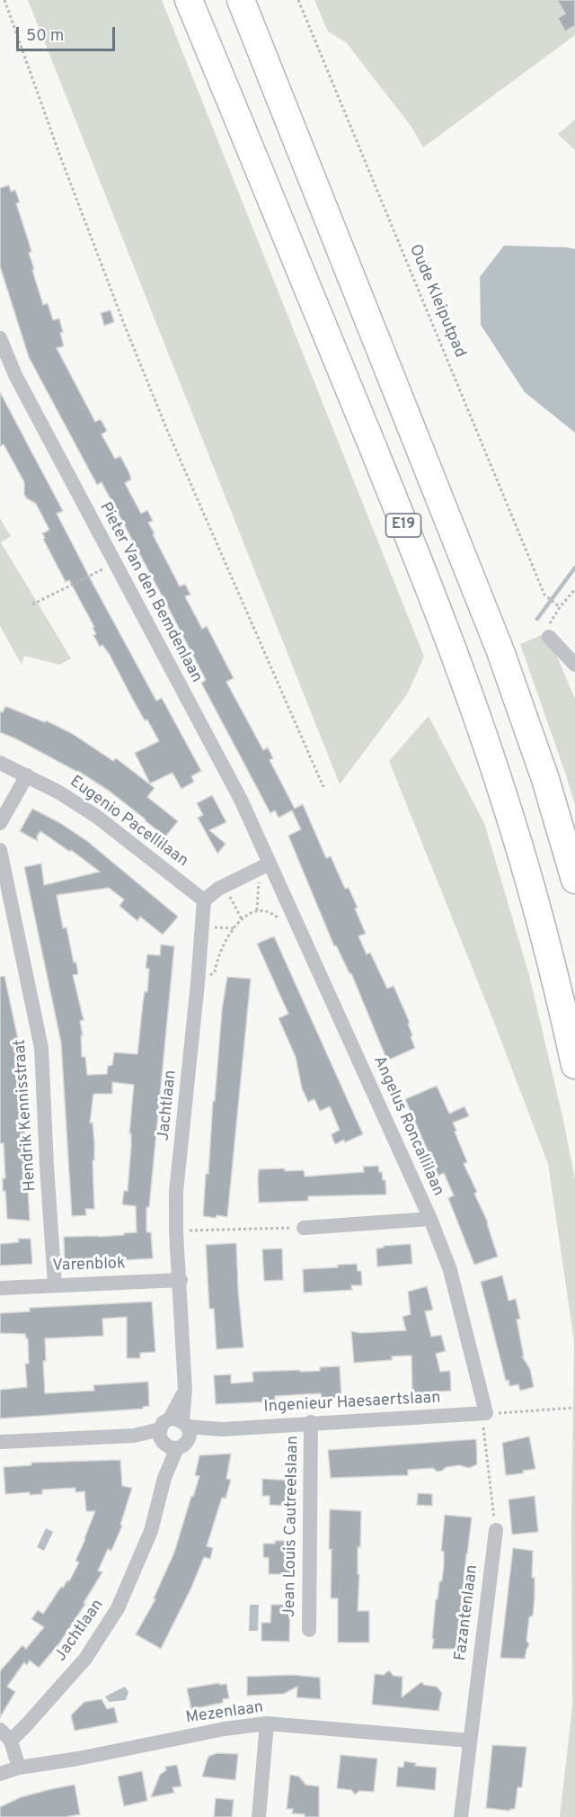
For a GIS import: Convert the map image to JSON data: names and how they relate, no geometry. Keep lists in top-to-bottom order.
{
  "streets": {
    "highway": ["E19"],
    "street": [
      "Pieter Van den Bemdenlaan",
      "Eugenio Pacellilaan",
      "Jachtlaan",
      "Hendrik Kennisstraat",
      "Angelus Roncallilaan",
      "Varenblok",
      "Ingenieur Haesaertslaan",
      "Jean Louis Cautreelslaan",
      "Fazantenlaan",
      "Mezenlaan"
    ],
    "path": ["Oude Kleiputpad"]
  },
  "crossings": [
    ["Pieter Van den Bemdenlaan", "Angelus Roncallilaan"],
    ["Eugenio Pacellilaan", "Jachtlaan"],
    ["Jachtlaan", "Varenblok"],
    ["Jachtlaan", "Ingenieur Haesaertslaan"],
    ["Jachtlaan", "Mezenlaan"],
    ["Hendrik Kennisstraat", "Varenblok"],
    ["Angelus Roncallilaan", "Ingenieur Haesaertslaan"],
    ["Ingenieur Haesaertslaan", "Jean Louis Cautreelslaan"],
    ["Fazantenlaan", "Mezenlaan"]
  ],
  "scale_bar": "50 m"
}
